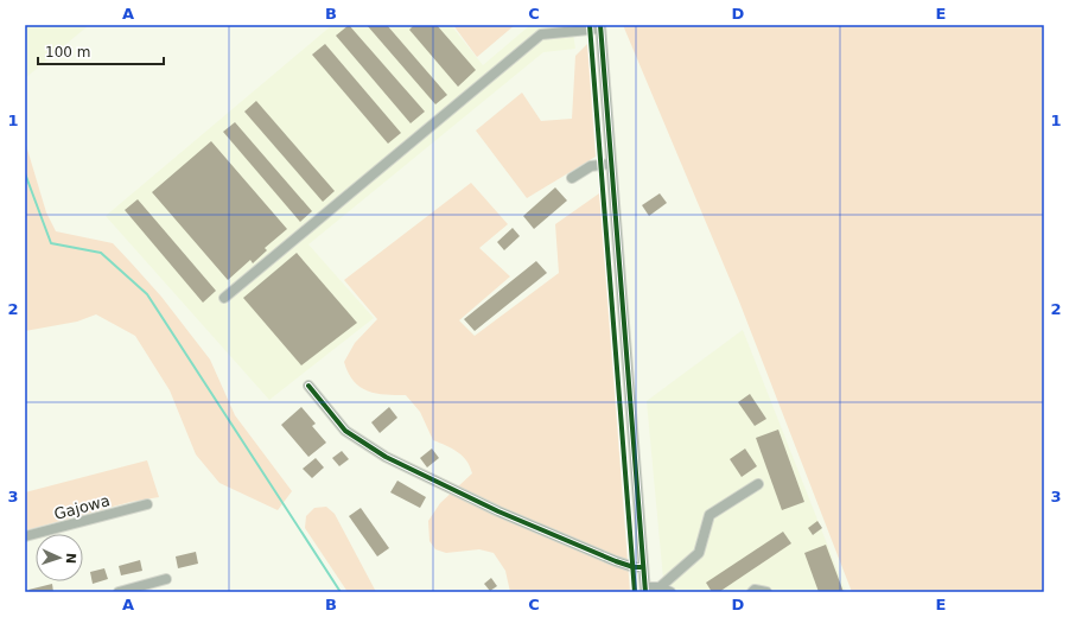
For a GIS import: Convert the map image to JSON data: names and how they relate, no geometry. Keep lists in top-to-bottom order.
{
  "streets": {
    "street": ["Gajowa"]
  },
  "scale_bar": "100 m",
  "north": "right",
  "grid": {
    "columns": [
      "A",
      "B",
      "C",
      "D",
      "E"
    ],
    "rows": ["1", "2", "3"]
  }
}
